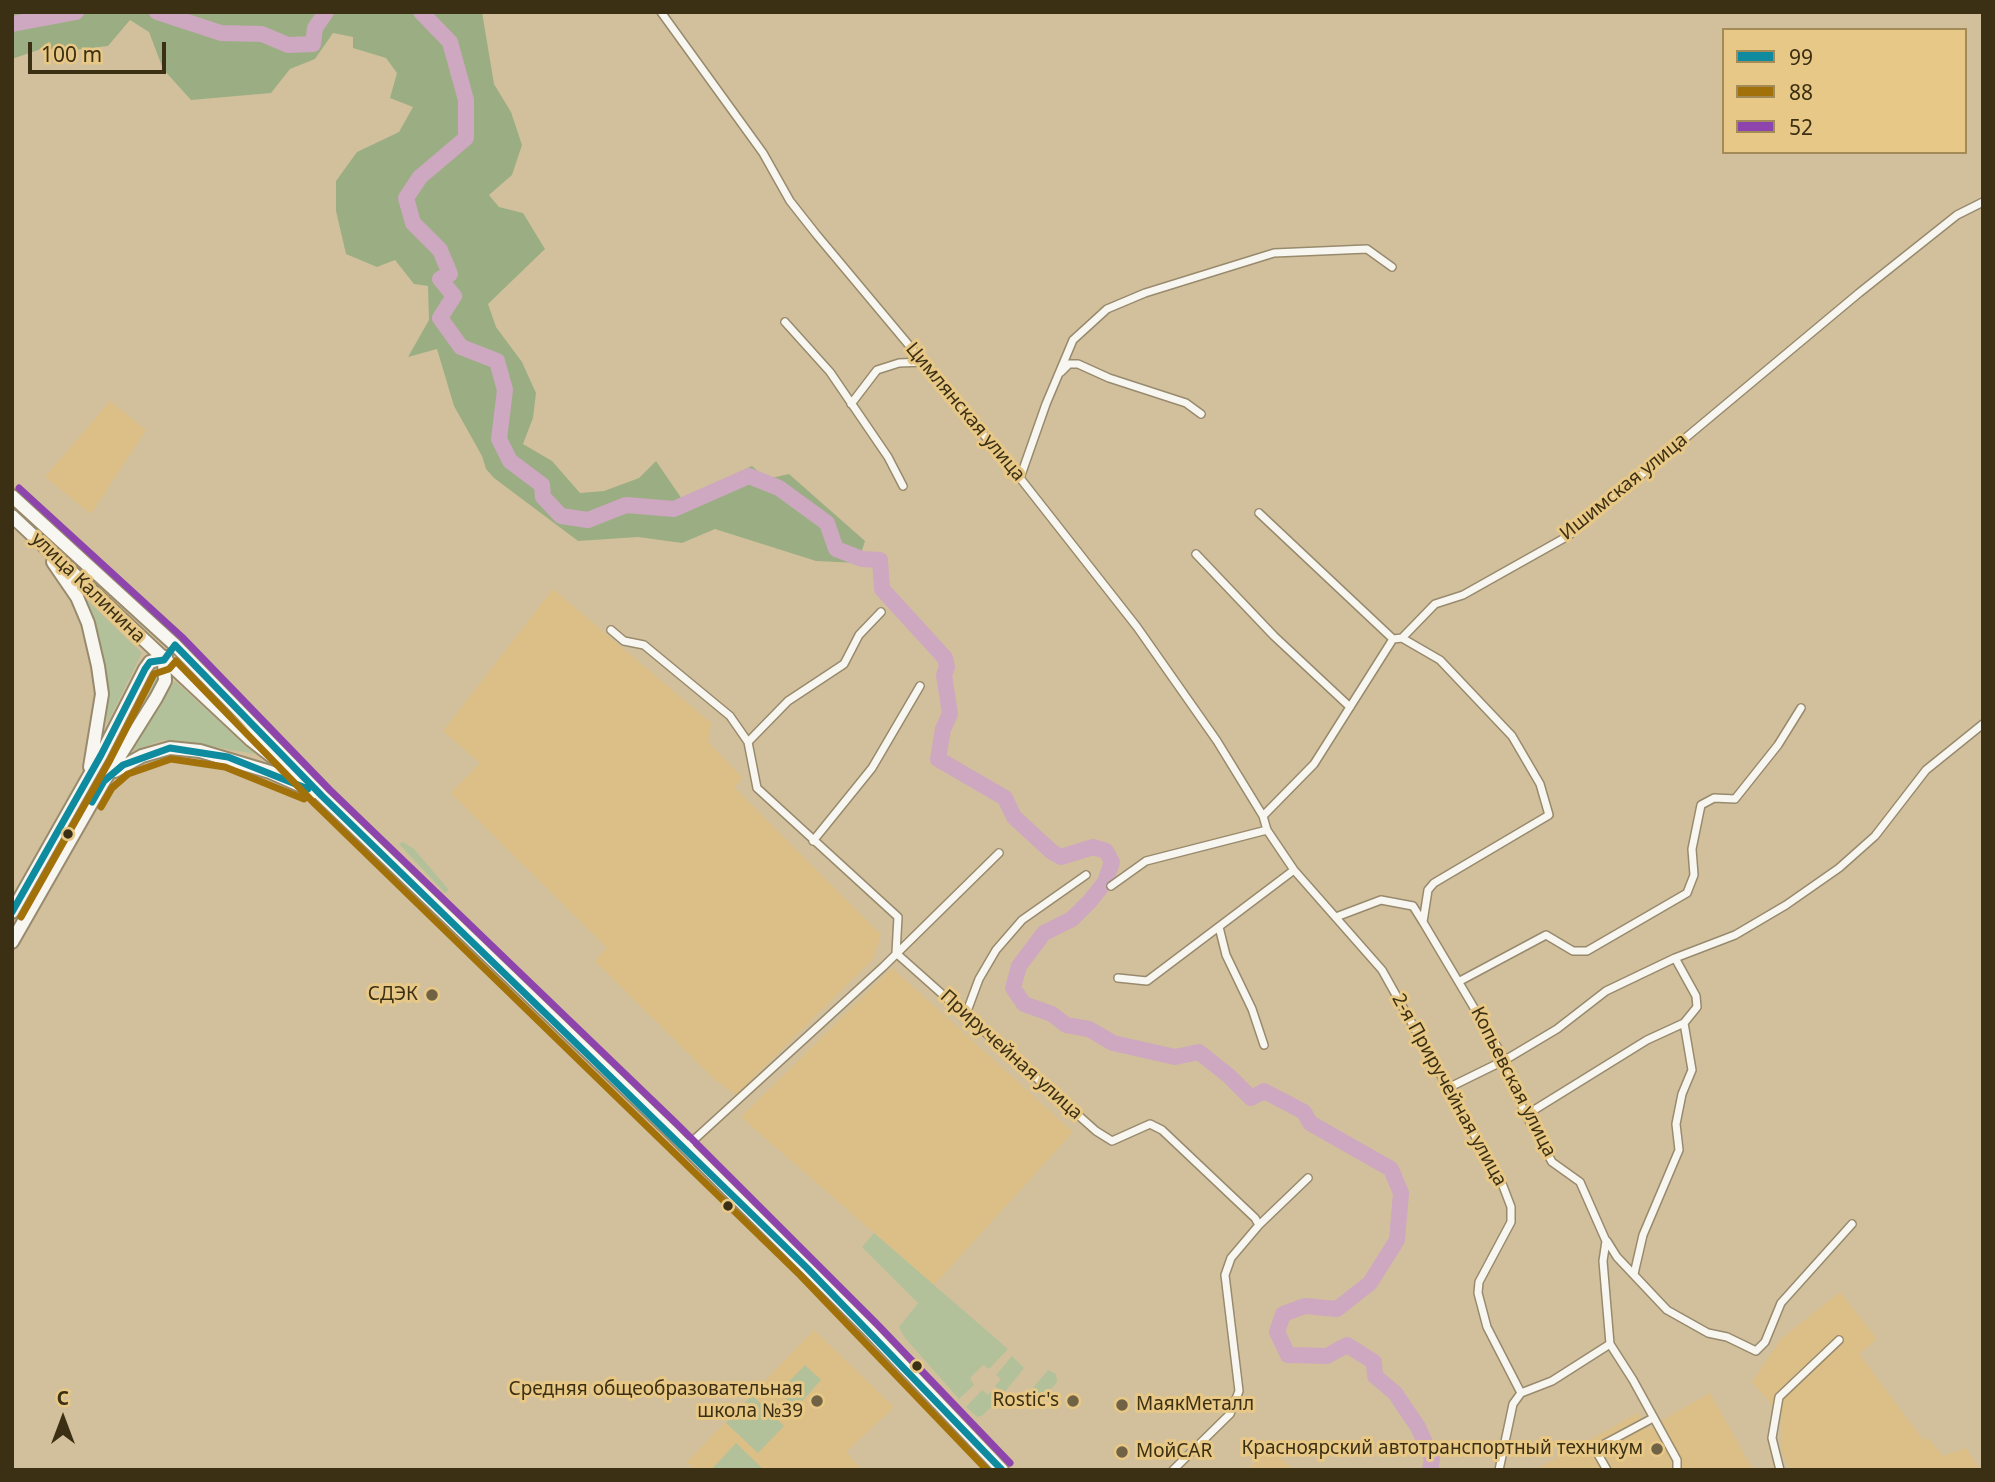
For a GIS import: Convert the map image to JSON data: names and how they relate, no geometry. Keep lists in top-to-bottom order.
{
  "streets": {
    "main road": ["улица Калинина"],
    "street": [
      "Цимлянская улица",
      "Ишимская улица",
      "Приручейная улица",
      "Копьевская улица",
      "2-я Приручейная улица"
    ]
  },
  "crossings": [
    ["Цимлянская улица", "2-я Приручейная улица"]
  ],
  "places": [
    "СДЭК",
    "Средняя общеобразовательная школа №39",
    "Rostic's",
    "МаякМеталл",
    "Красноярский автотранспортный техникум",
    "МойCAR"
  ],
  "lines": ["transit line 52", "transit line 99", "transit line 88"],
  "legend": ["99", "88", "52"],
  "scale_bar": "100 m",
  "north": "top"
}
